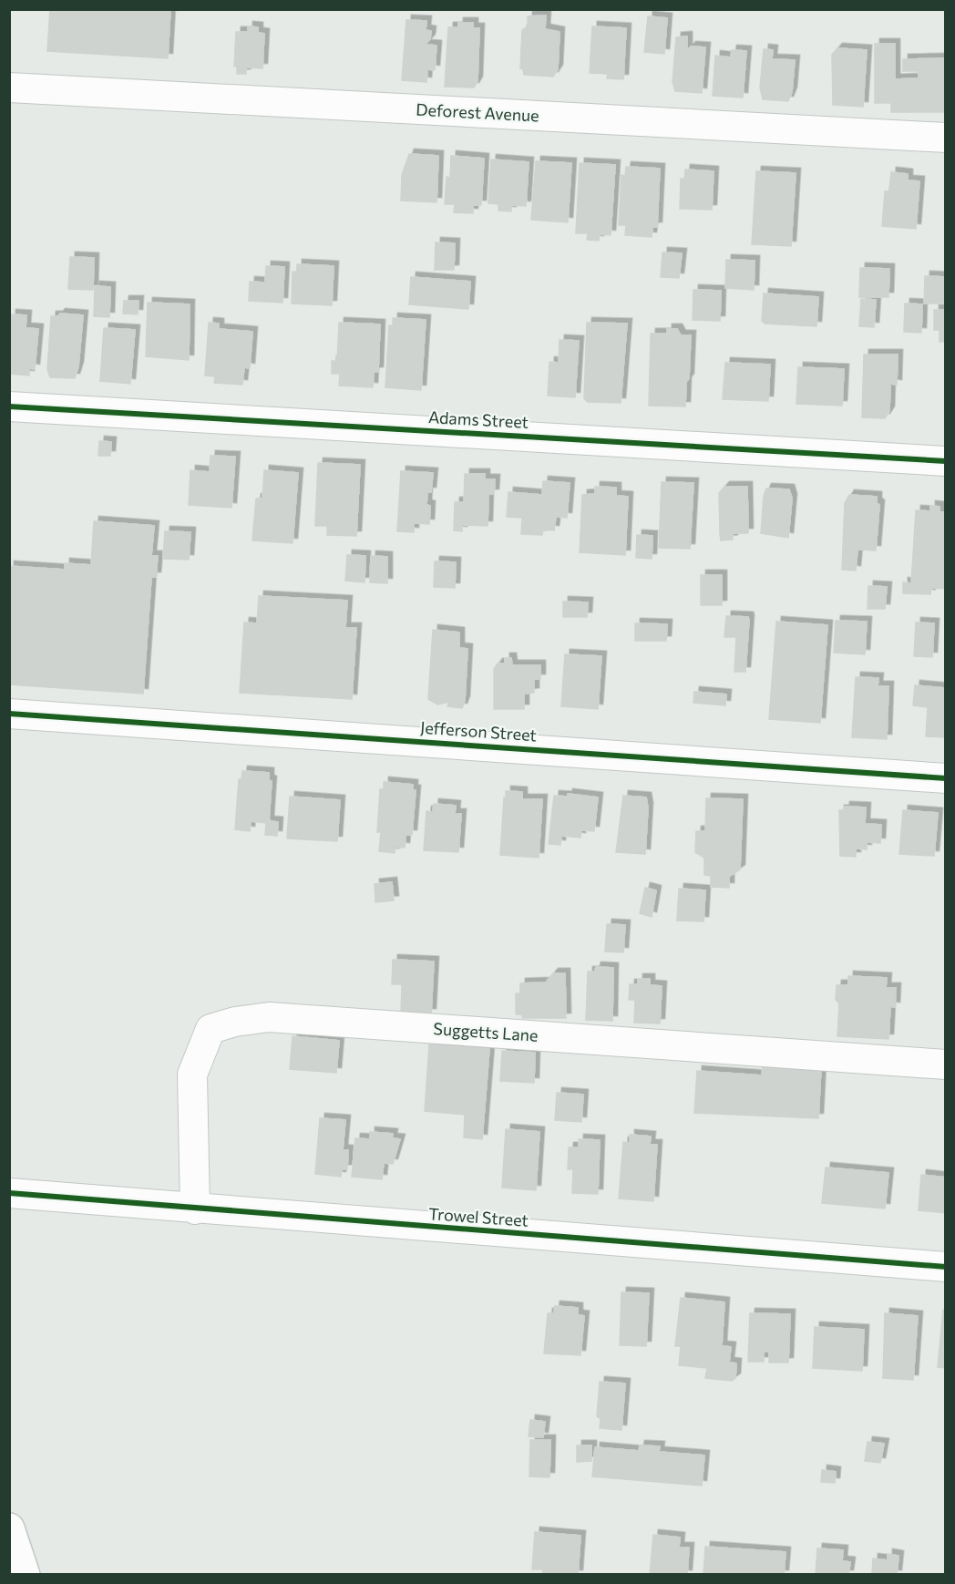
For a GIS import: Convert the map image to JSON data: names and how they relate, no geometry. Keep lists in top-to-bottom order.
{
  "streets": {
    "street": [
      "Deforest Avenue",
      "Adams Street",
      "Jefferson Street",
      "Suggetts Lane",
      "Trowel Street"
    ]
  },
  "crossings": [
    ["Suggetts Lane", "Trowel Street"]
  ]
}
